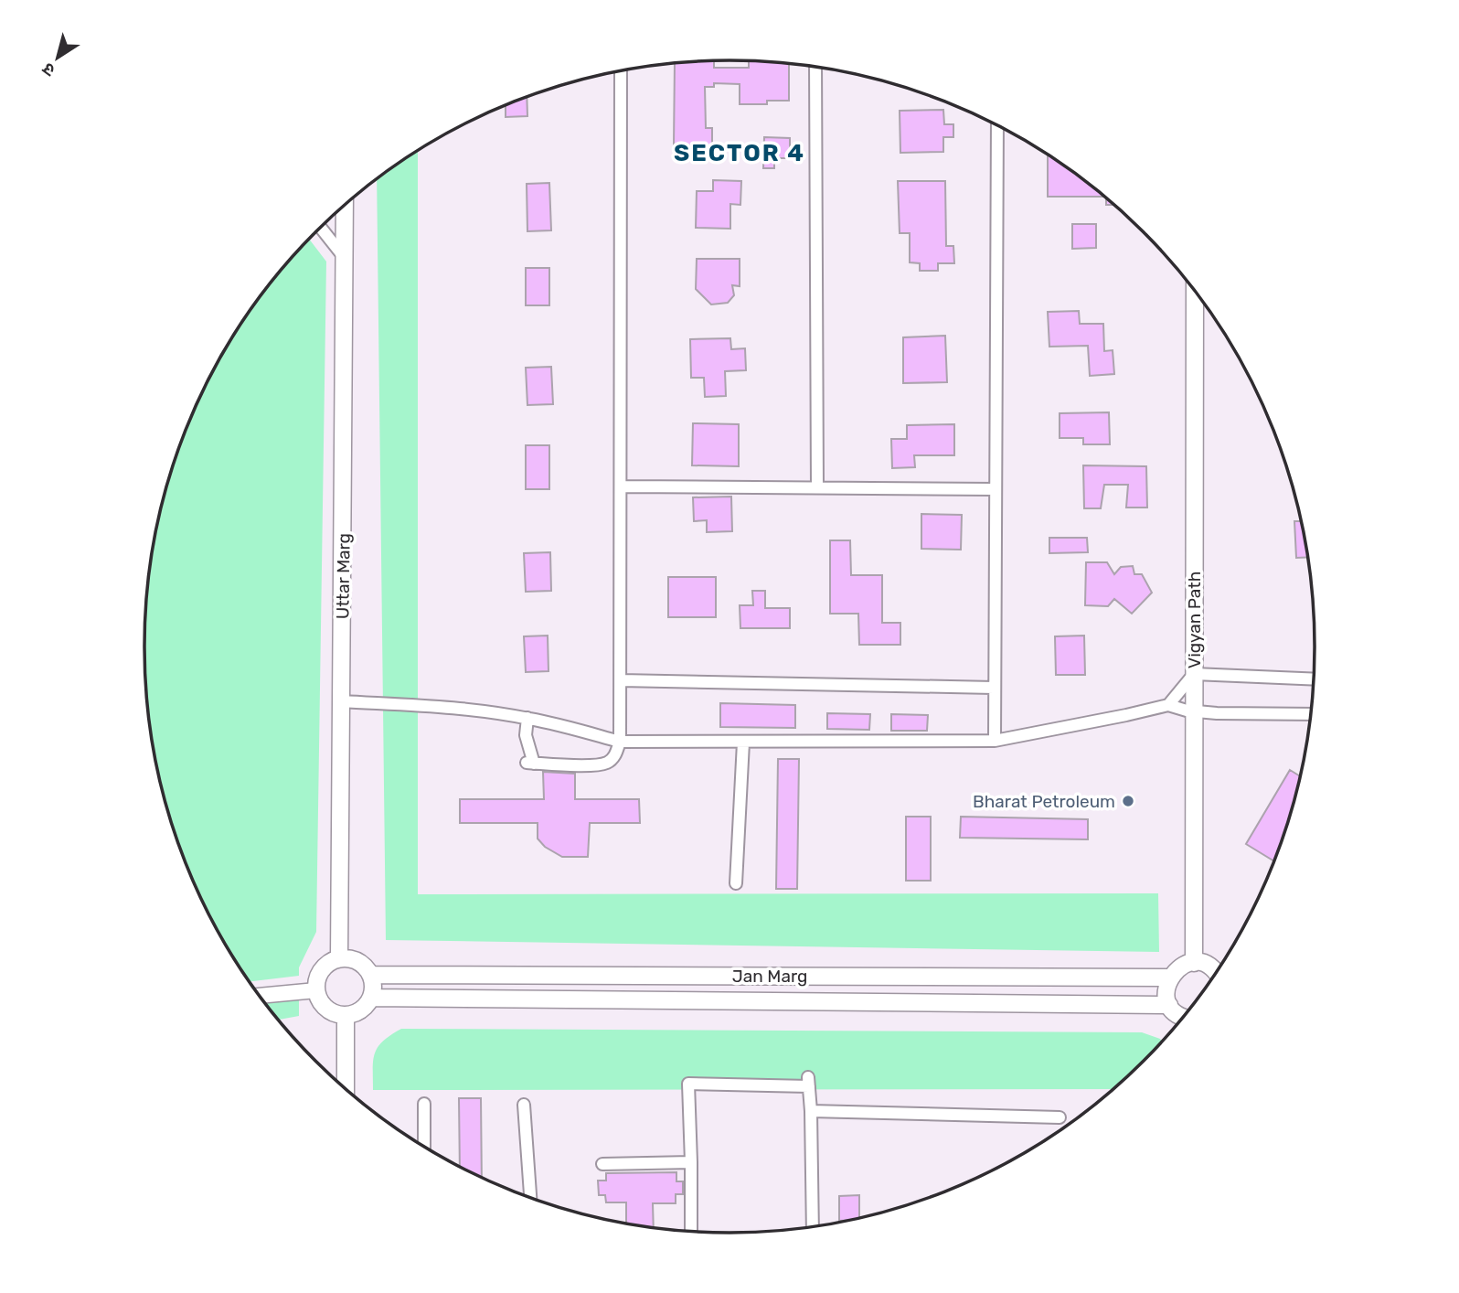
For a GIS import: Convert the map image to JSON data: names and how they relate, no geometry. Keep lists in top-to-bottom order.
{
  "streets": {
    "main road": ["Uttar Marg", "Vigyan Path", "Jan Marg"]
  },
  "crossings": [
    ["Uttar Marg", "Jan Marg"]
  ],
  "districts": ["SECTOR 4"],
  "places": ["Bharat Petroleum"],
  "north": "bottom left"
}
